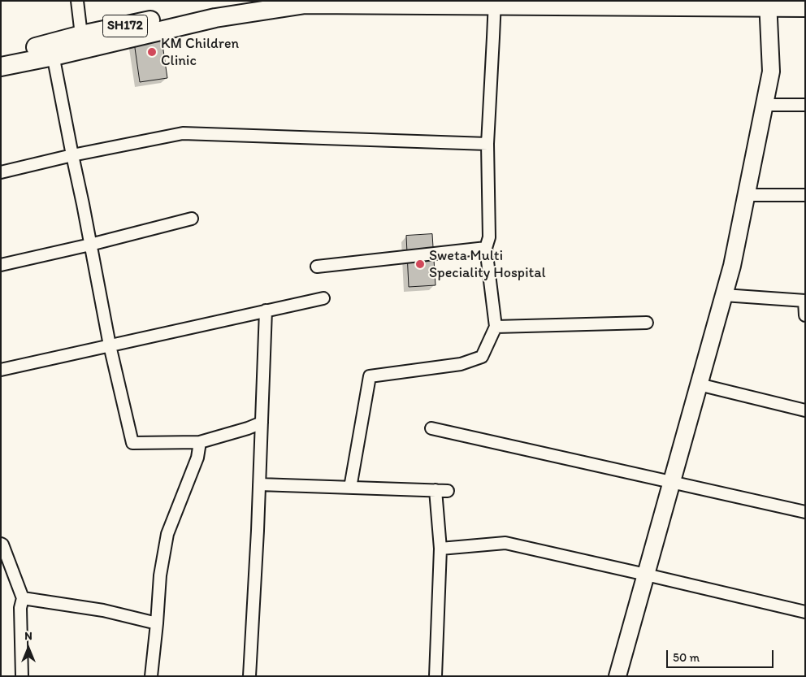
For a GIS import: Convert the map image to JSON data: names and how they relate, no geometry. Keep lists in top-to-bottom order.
{
  "streets": {
    "main road": ["SH172"]
  },
  "places": ["KM Children Clinic", "Sweta Multi Speciality Hospital"],
  "scale_bar": "50 m",
  "north": "top"
}
